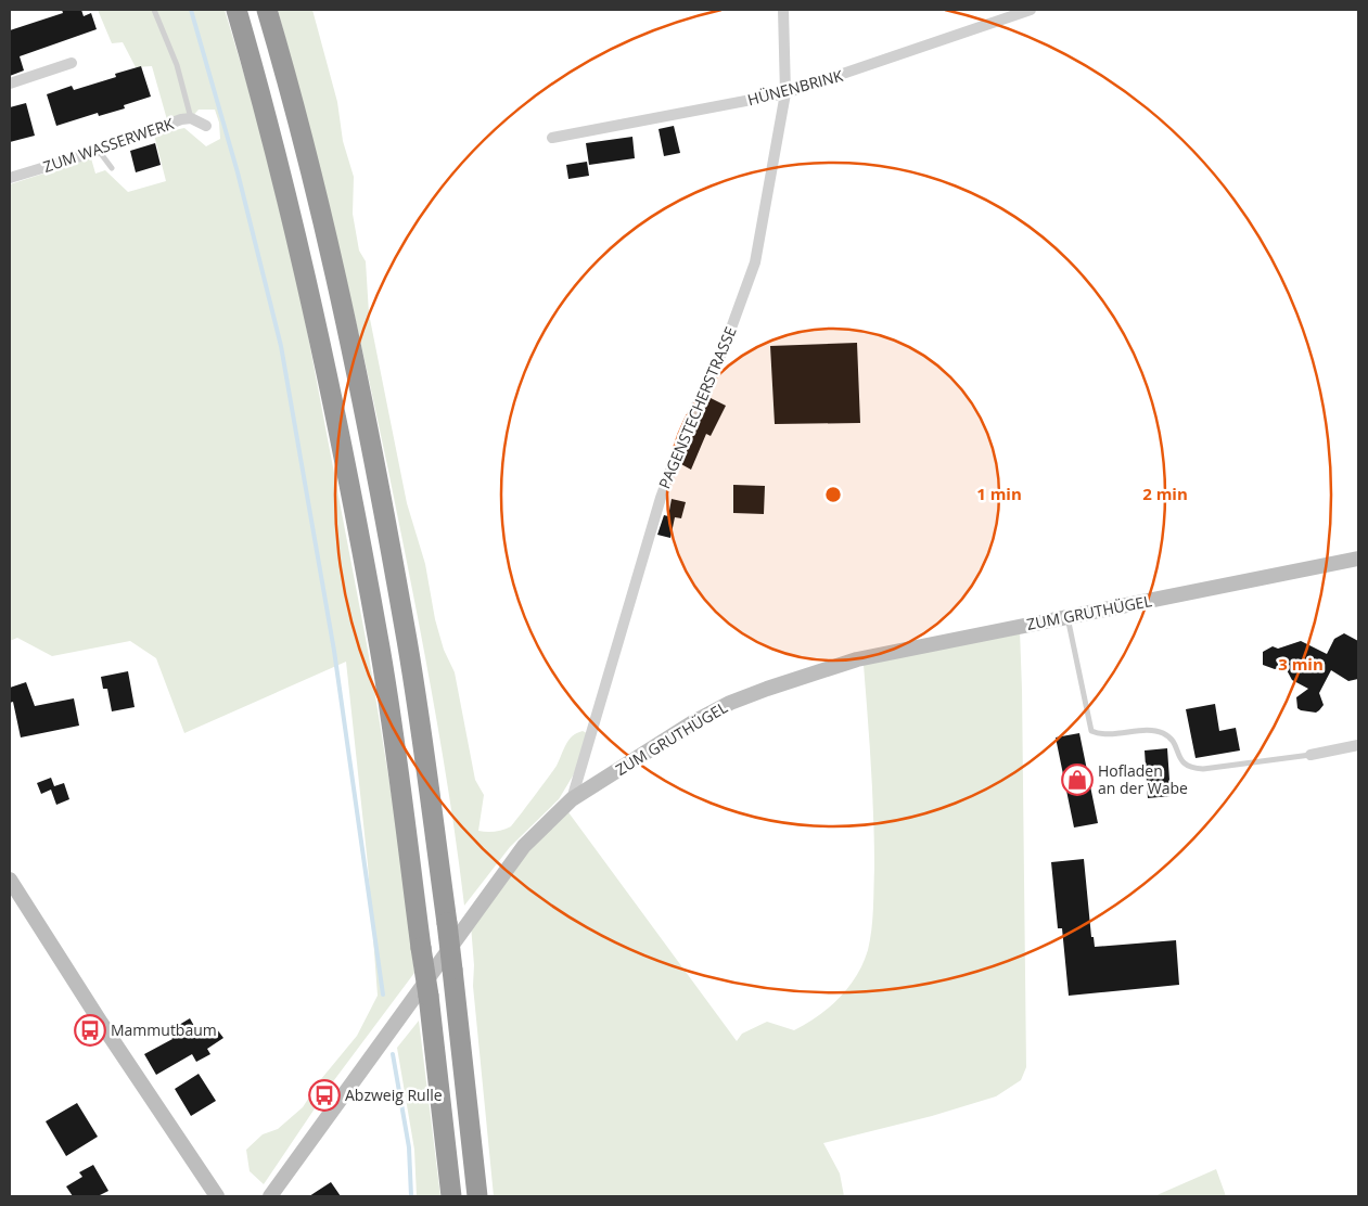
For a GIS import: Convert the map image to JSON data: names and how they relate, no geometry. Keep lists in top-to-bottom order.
{
  "streets": {
    "street": [
      "HÜNENBRINK",
      "ZUM WASSERWERK",
      "PAGENSTECHERSTRASSE",
      "ZUM GRUTHÜGEL"
    ]
  },
  "crossings": [
    ["HÜNENBRINK", "PAGENSTECHERSTRASSE"],
    ["PAGENSTECHERSTRASSE", "ZUM GRUTHÜGEL"]
  ],
  "places": {
    "shop": ["Hofladen an der Wabe"],
    "bus stop": ["Mammutbaum", "Abzweig Rulle"]
  },
  "rings": ["1 min", "2 min", "3 min"]
}
